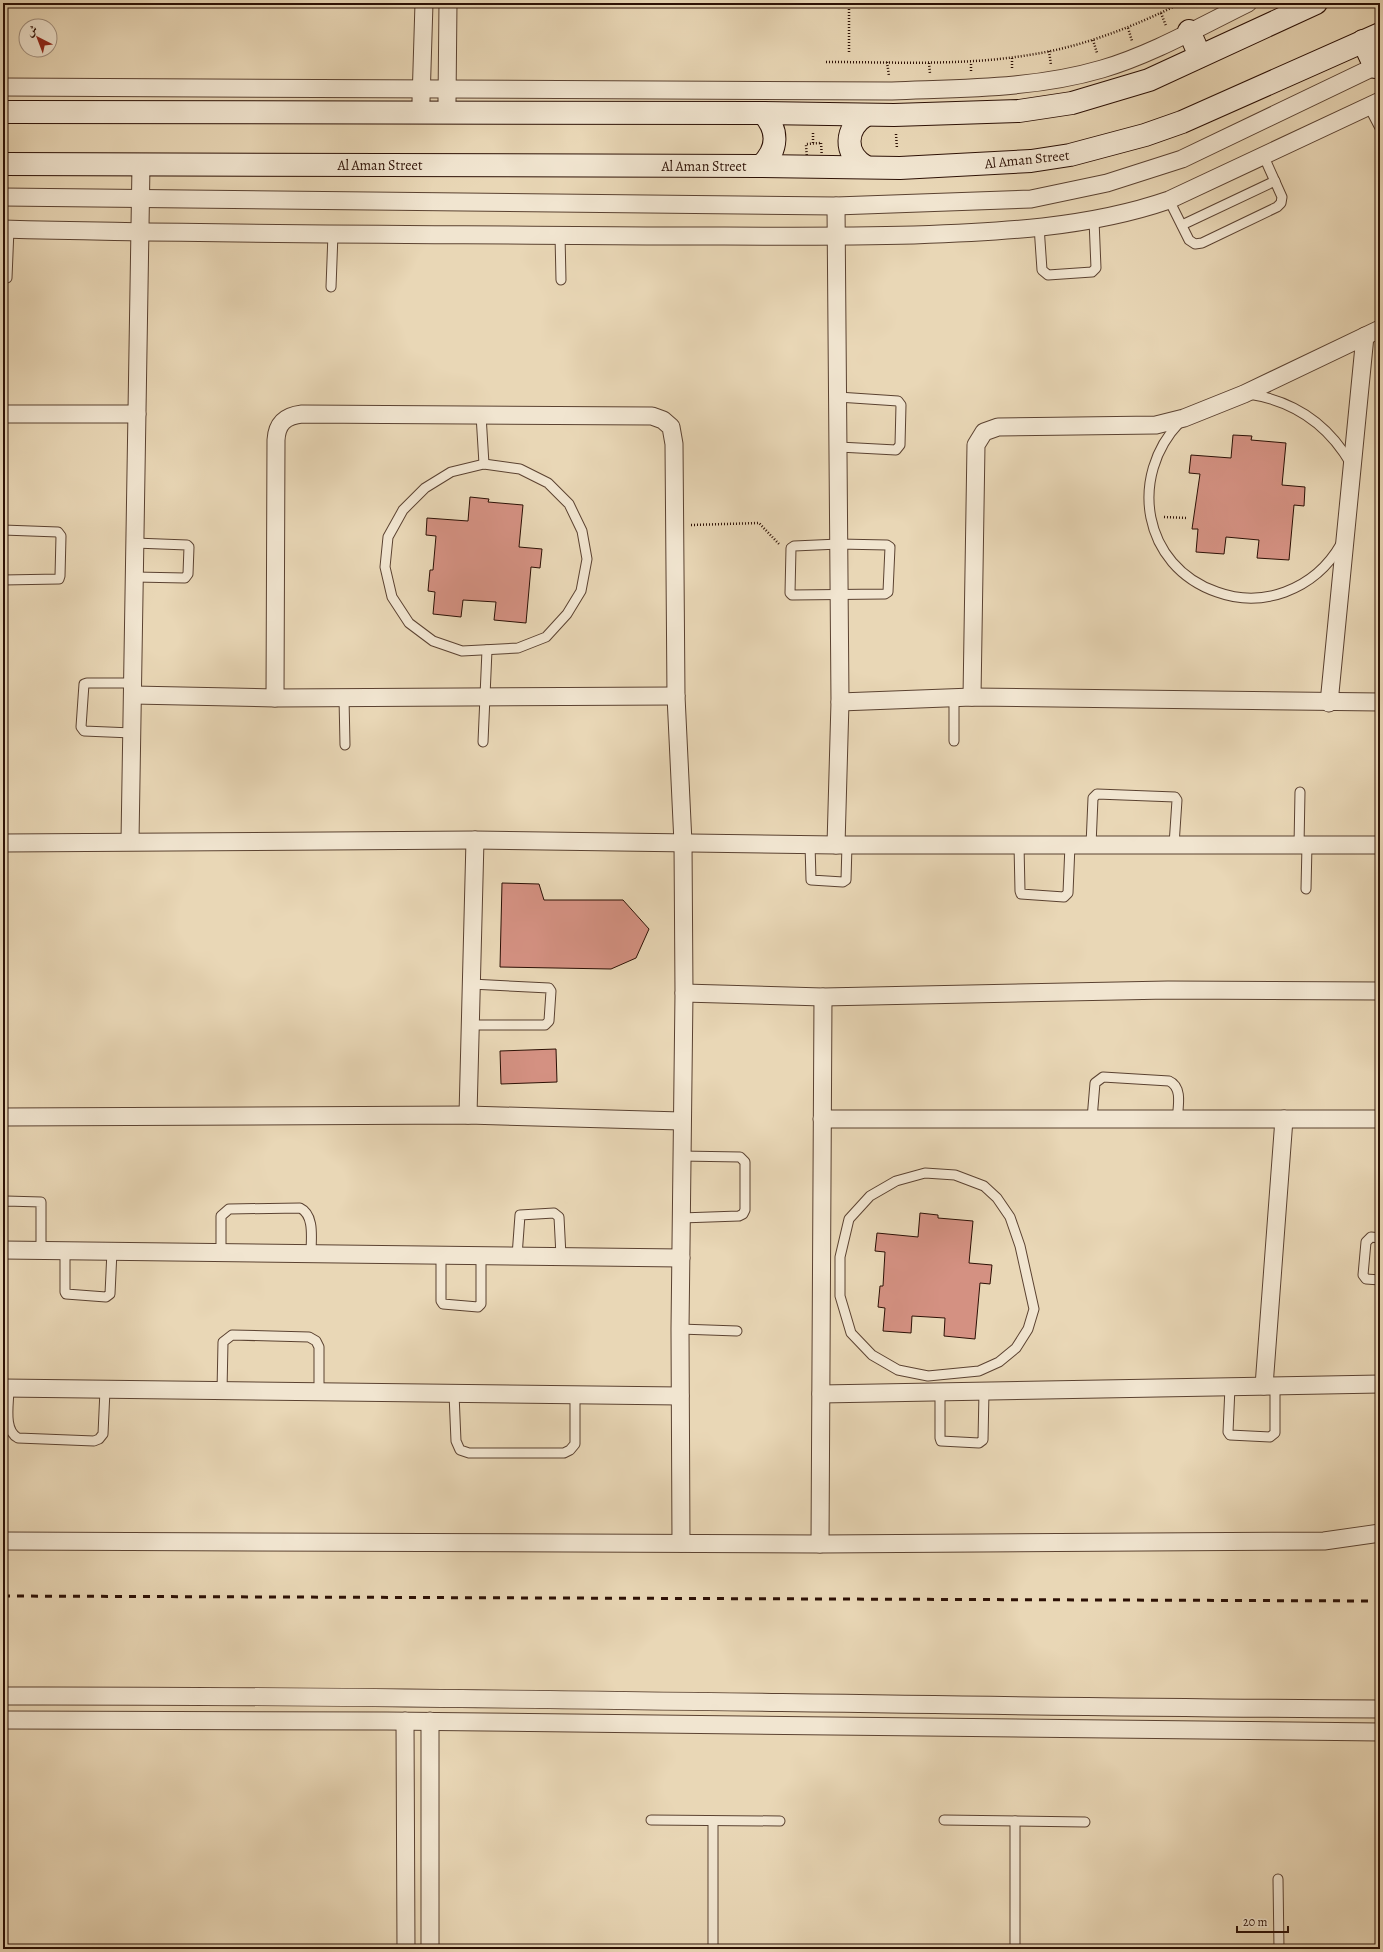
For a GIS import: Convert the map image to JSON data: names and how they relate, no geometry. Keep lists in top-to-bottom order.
{
  "streets": {
    "street": ["Al Aman Street"]
  },
  "scale_bar": "20 m",
  "north": "top left"
}
